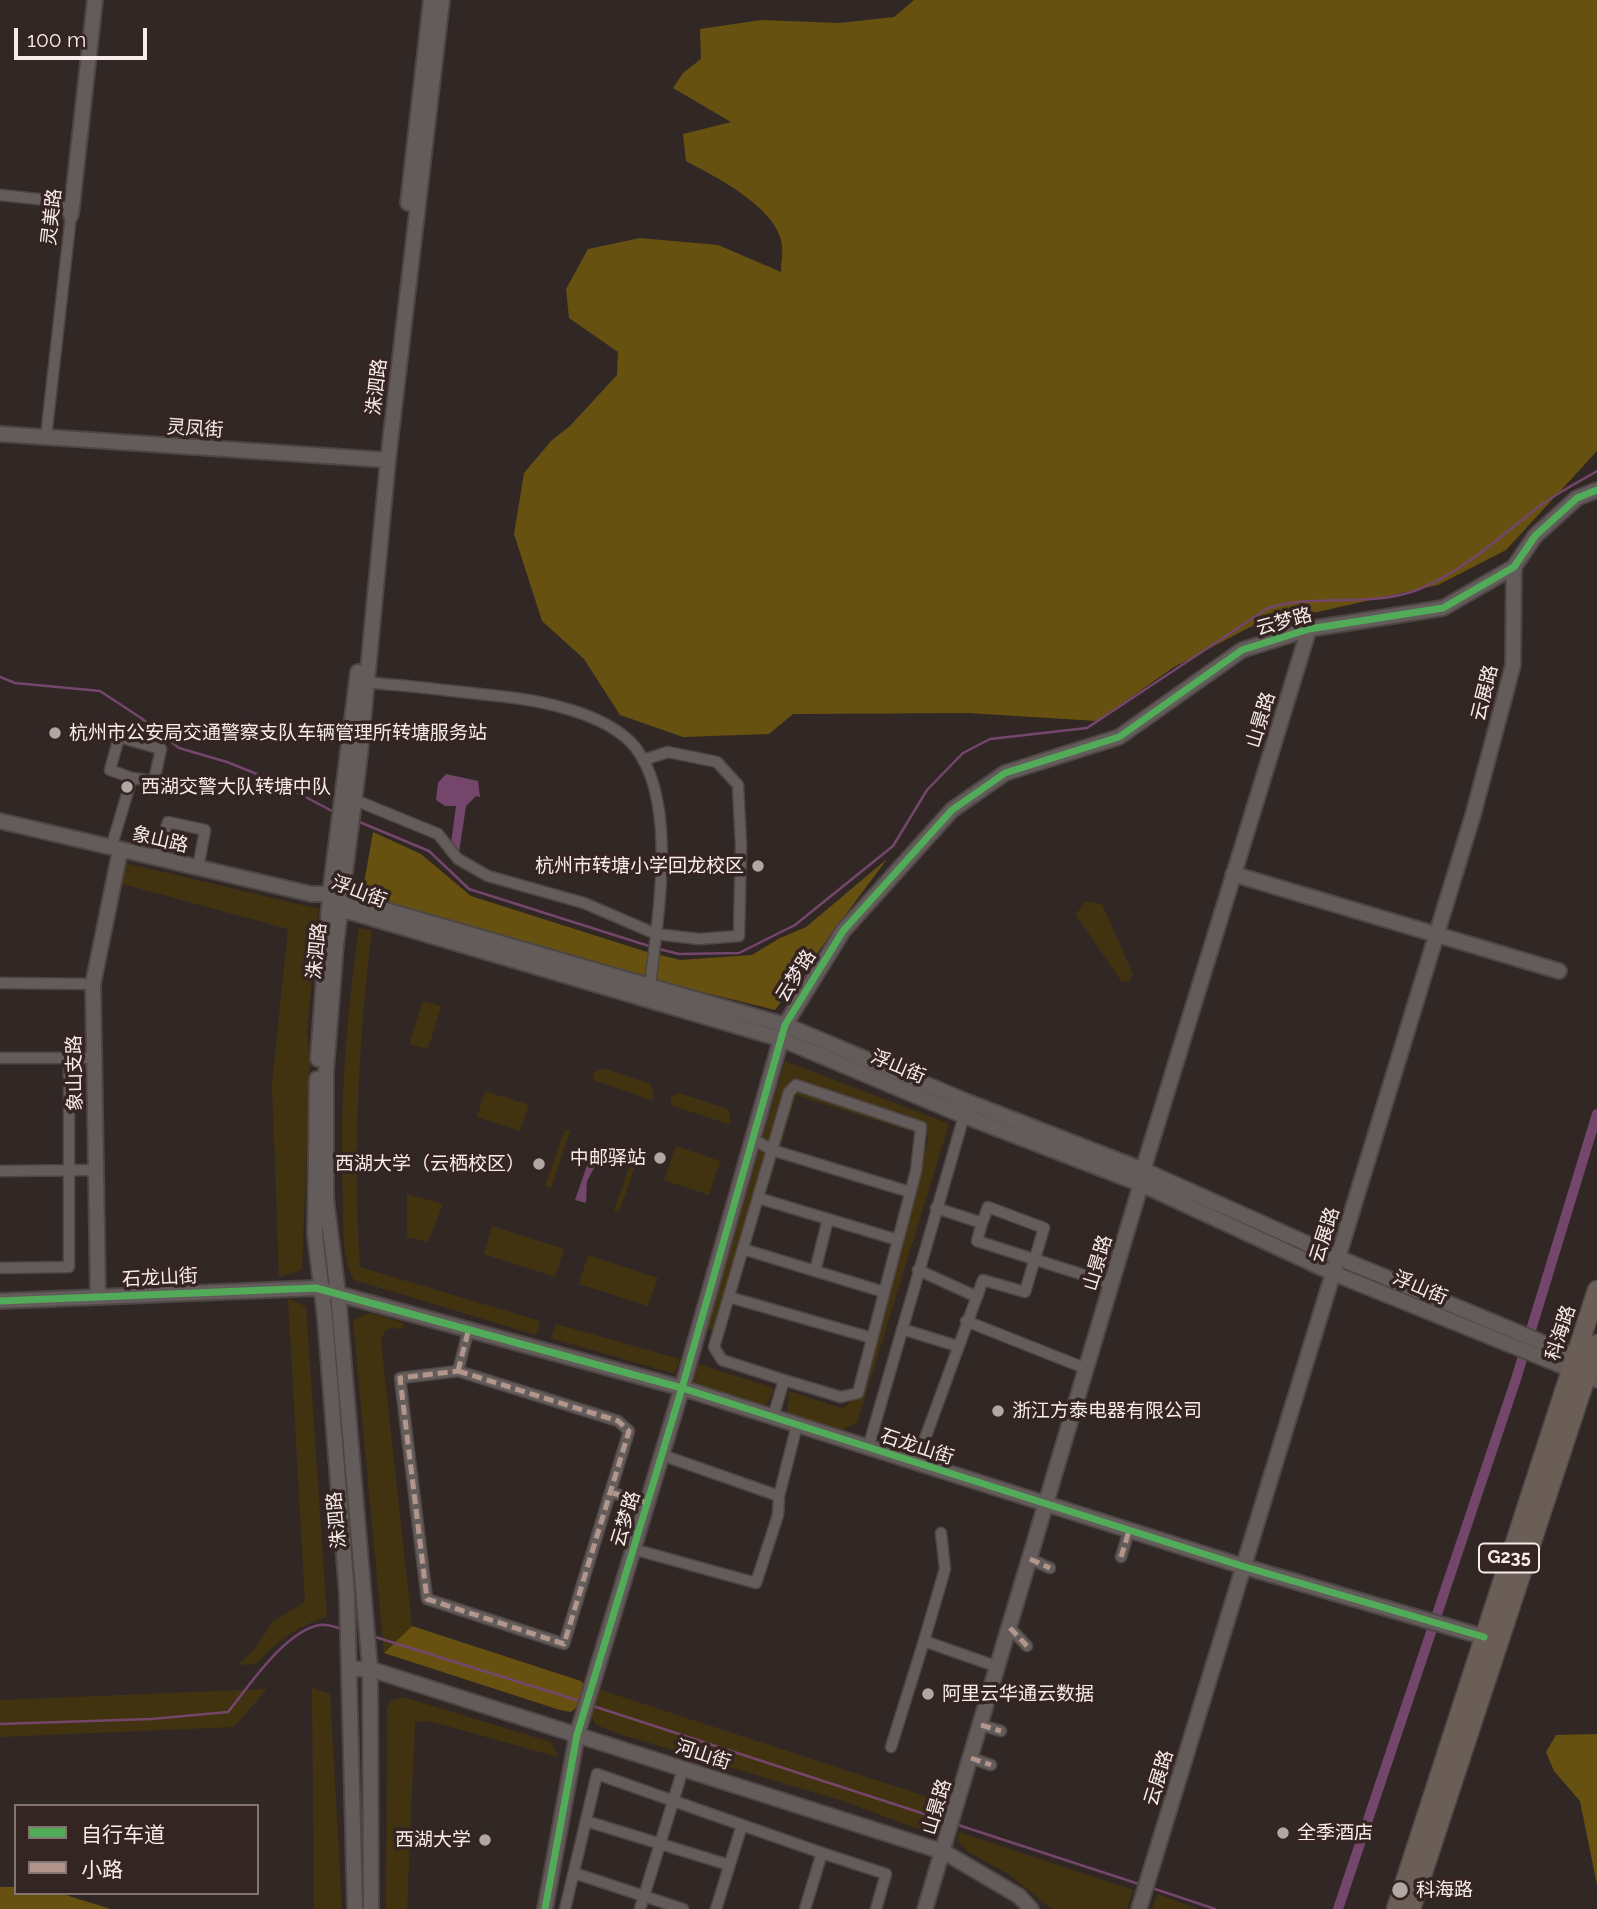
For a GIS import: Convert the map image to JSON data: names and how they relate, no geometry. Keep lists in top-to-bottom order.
{
  "streets": {
    "highway": ["科海路", "G235"],
    "street": [
      "灵美路",
      "洙泗路",
      "灵凤街",
      "云梦路",
      "云展路",
      "山景路",
      "象山路",
      "浮山街",
      "象山支路",
      "石龙山街",
      "河山街"
    ]
  },
  "crossings": [
    ["灵美路", "灵凤街"],
    ["洙泗路", "灵凤街"],
    ["洙泗路", "浮山街"],
    ["洙泗路", "石龙山街"],
    ["洙泗路", "河山街"],
    ["云梦路", "云展路"],
    ["云梦路", "山景路"],
    ["云梦路", "浮山街"],
    ["云梦路", "石龙山街"],
    ["云梦路", "河山街"],
    ["云展路", "浮山街"],
    ["云展路", "石龙山街"],
    ["山景路", "浮山街"],
    ["山景路", "石龙山街"],
    ["山景路", "河山街"],
    ["象山路", "浮山街"],
    ["象山路", "象山支路"],
    ["浮山街", "科海路"],
    ["象山支路", "石龙山街"],
    ["石龙山街", "科海路"]
  ],
  "places": [
    "杭州市公安局交通警察支队车辆管理所转塘服务站",
    "西湖交警大队转塘中队",
    "杭州市转塘小学回龙校区",
    "中邮驿站",
    "西湖大学（云栖校区）",
    "浙江方泰电器有限公司",
    "阿里云华通云数据",
    "全季酒店",
    "西湖大学",
    "科海路"
  ],
  "legend": ["自行车道", "小路"],
  "scale_bar": "100 m"
}
